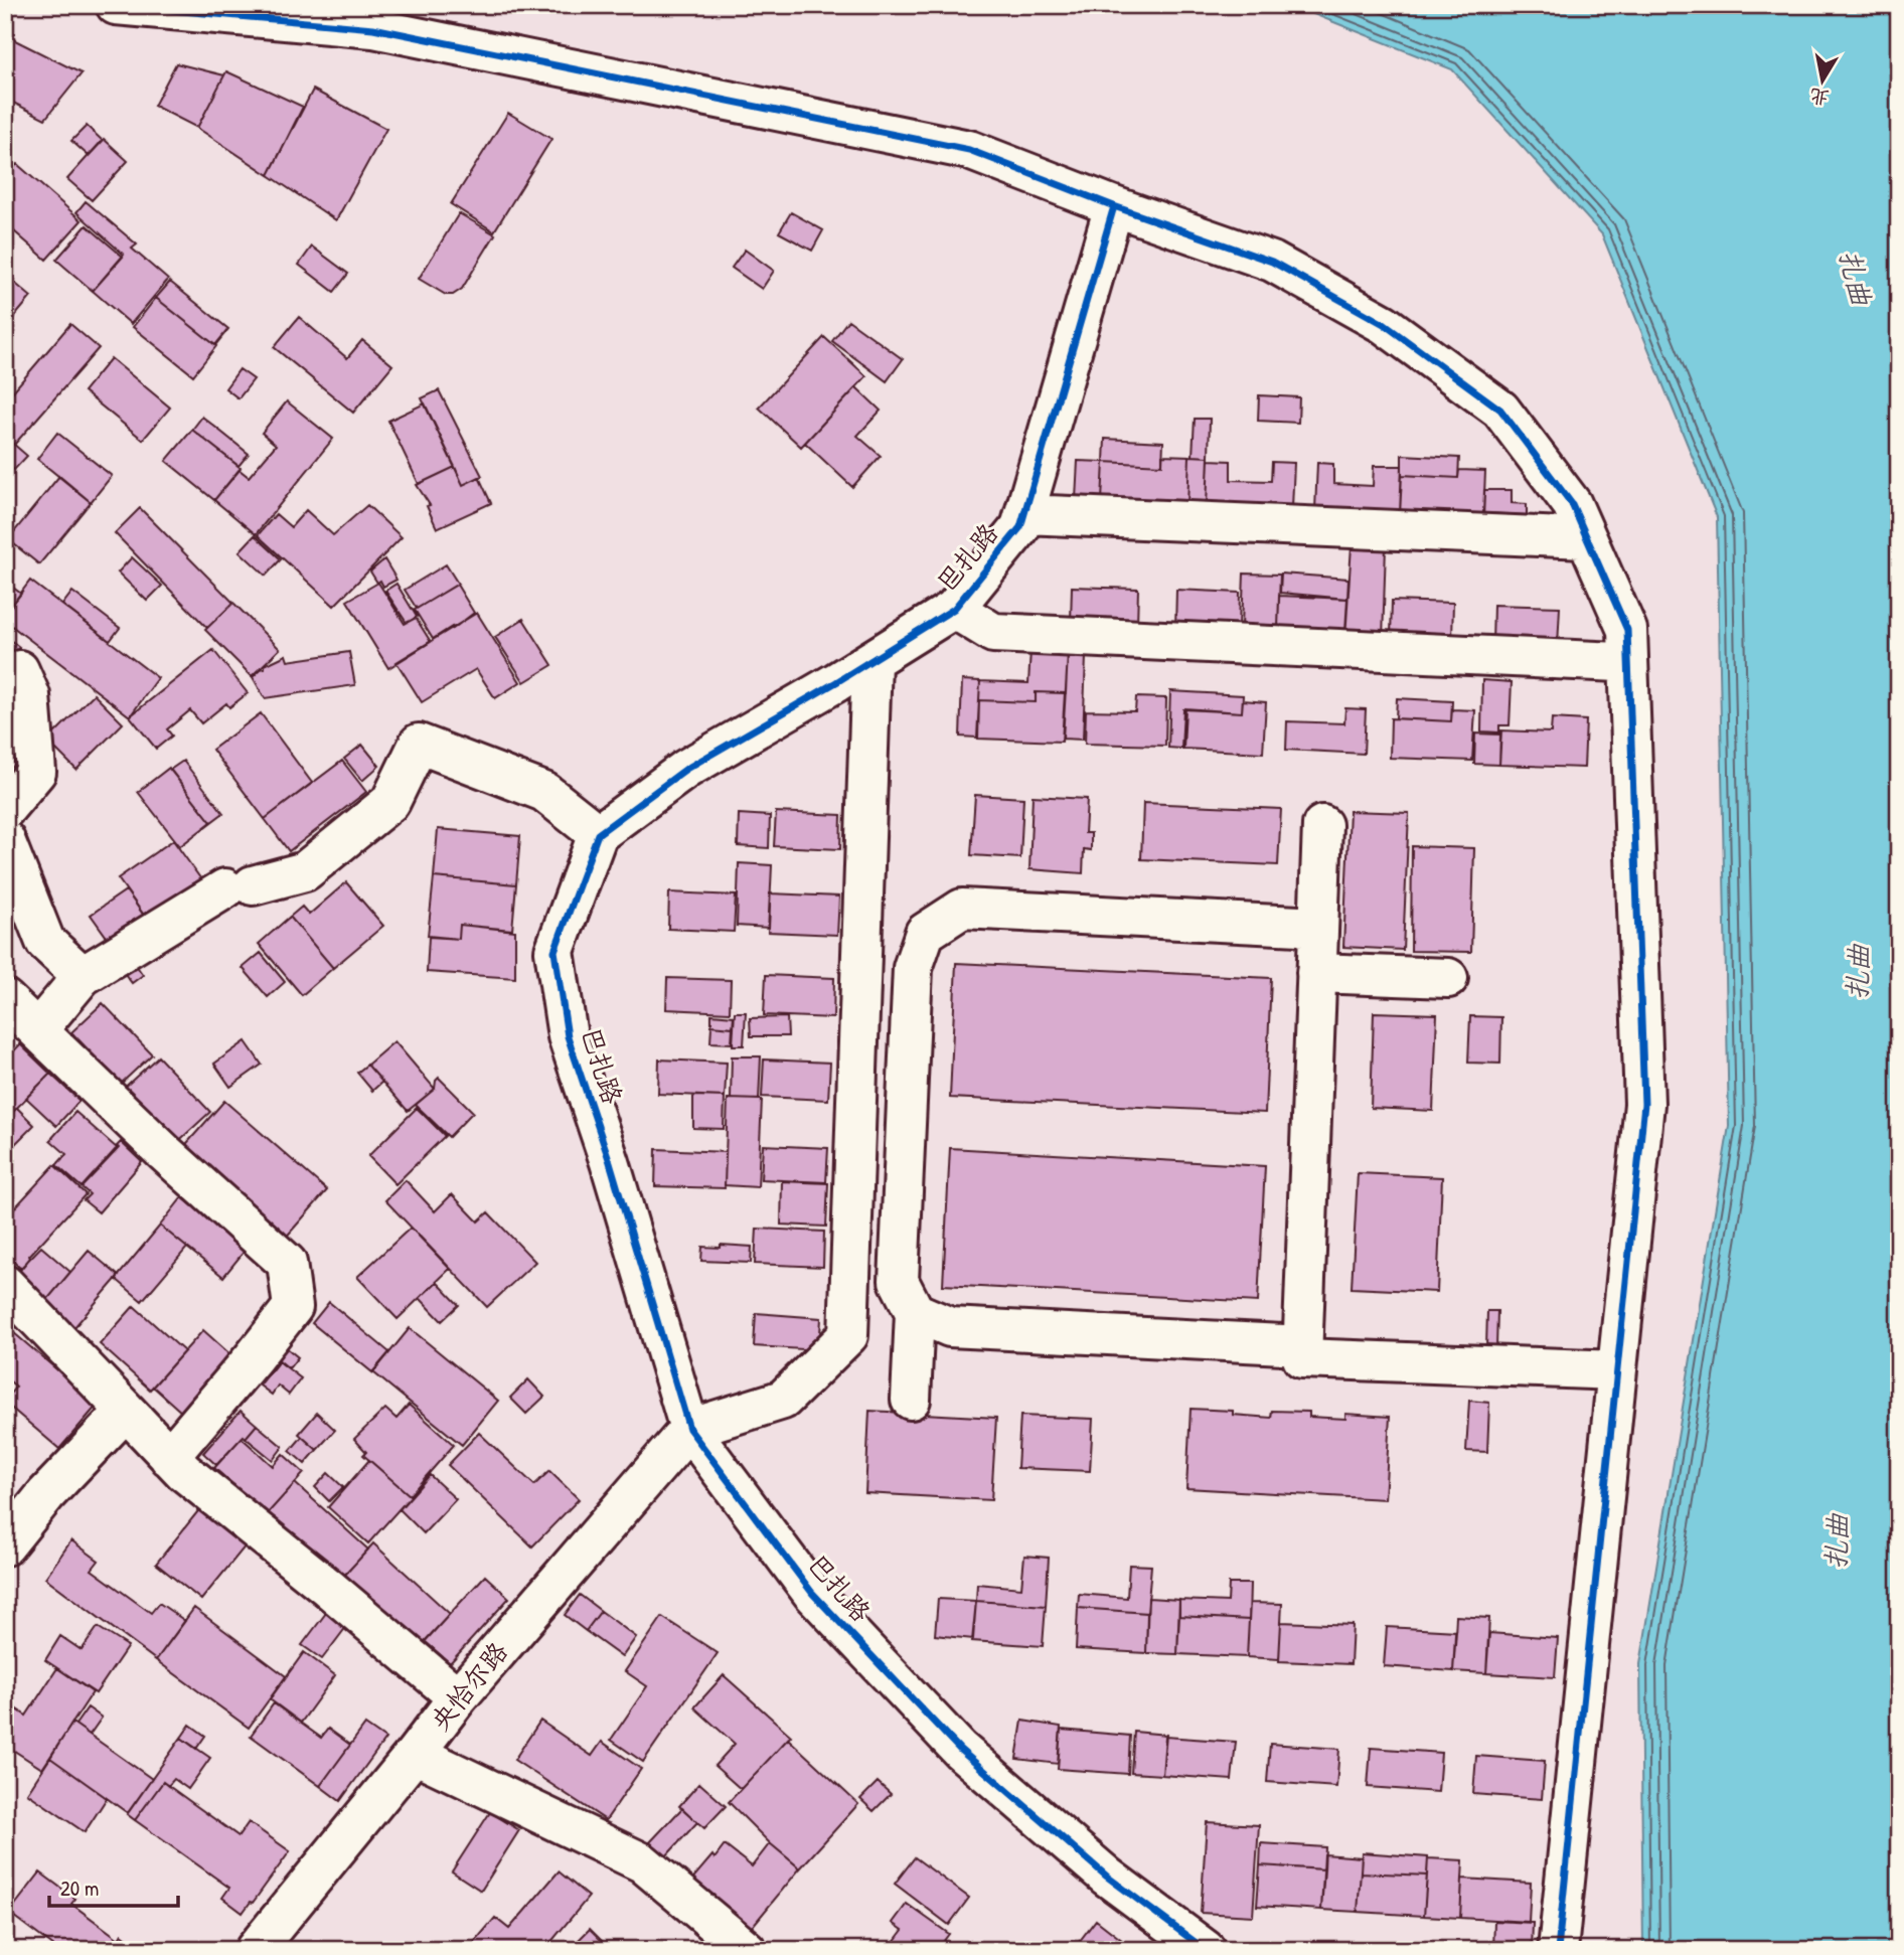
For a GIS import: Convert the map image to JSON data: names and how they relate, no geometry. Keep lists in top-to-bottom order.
{
  "streets": {
    "street": ["巴扎路", "央恰尔路"]
  },
  "crossings": [
    ["巴扎路", "央恰尔路"]
  ],
  "water": ["扎曲"],
  "scale_bar": "20 m",
  "north": "bottom"
}
